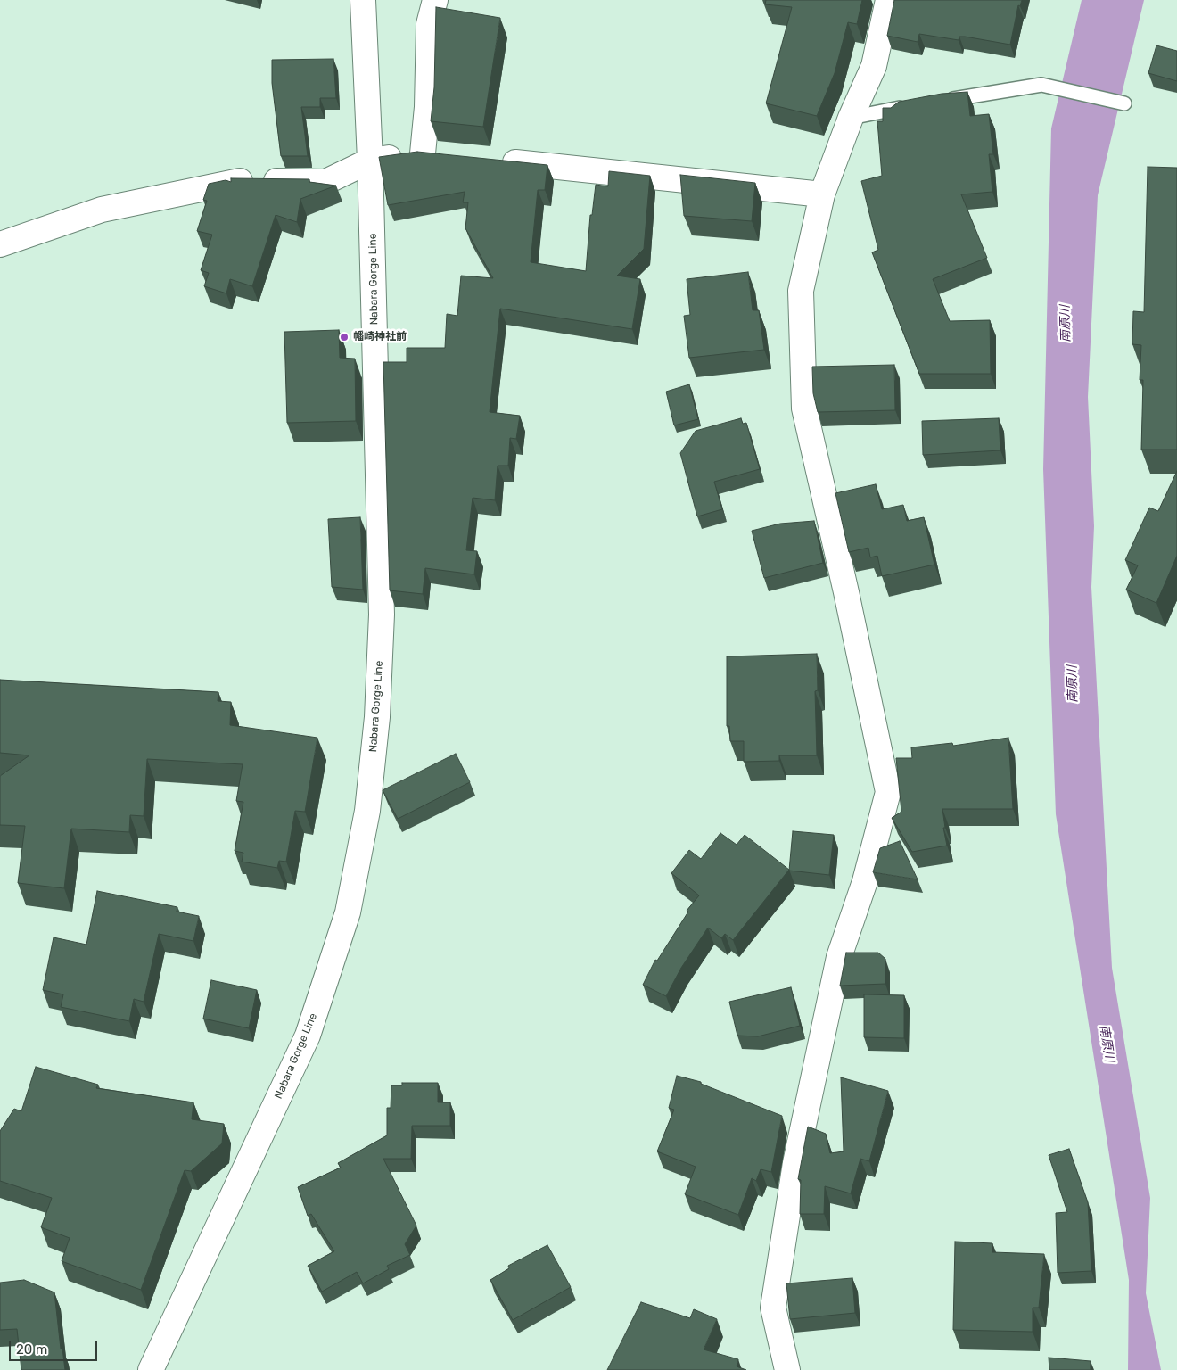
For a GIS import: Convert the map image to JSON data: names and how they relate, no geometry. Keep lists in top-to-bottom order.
{
  "streets": {
    "street": ["Nabara Gorge Line"]
  },
  "water": ["南原川"],
  "places": ["幡崎神社前"],
  "scale_bar": "20 m"
}
